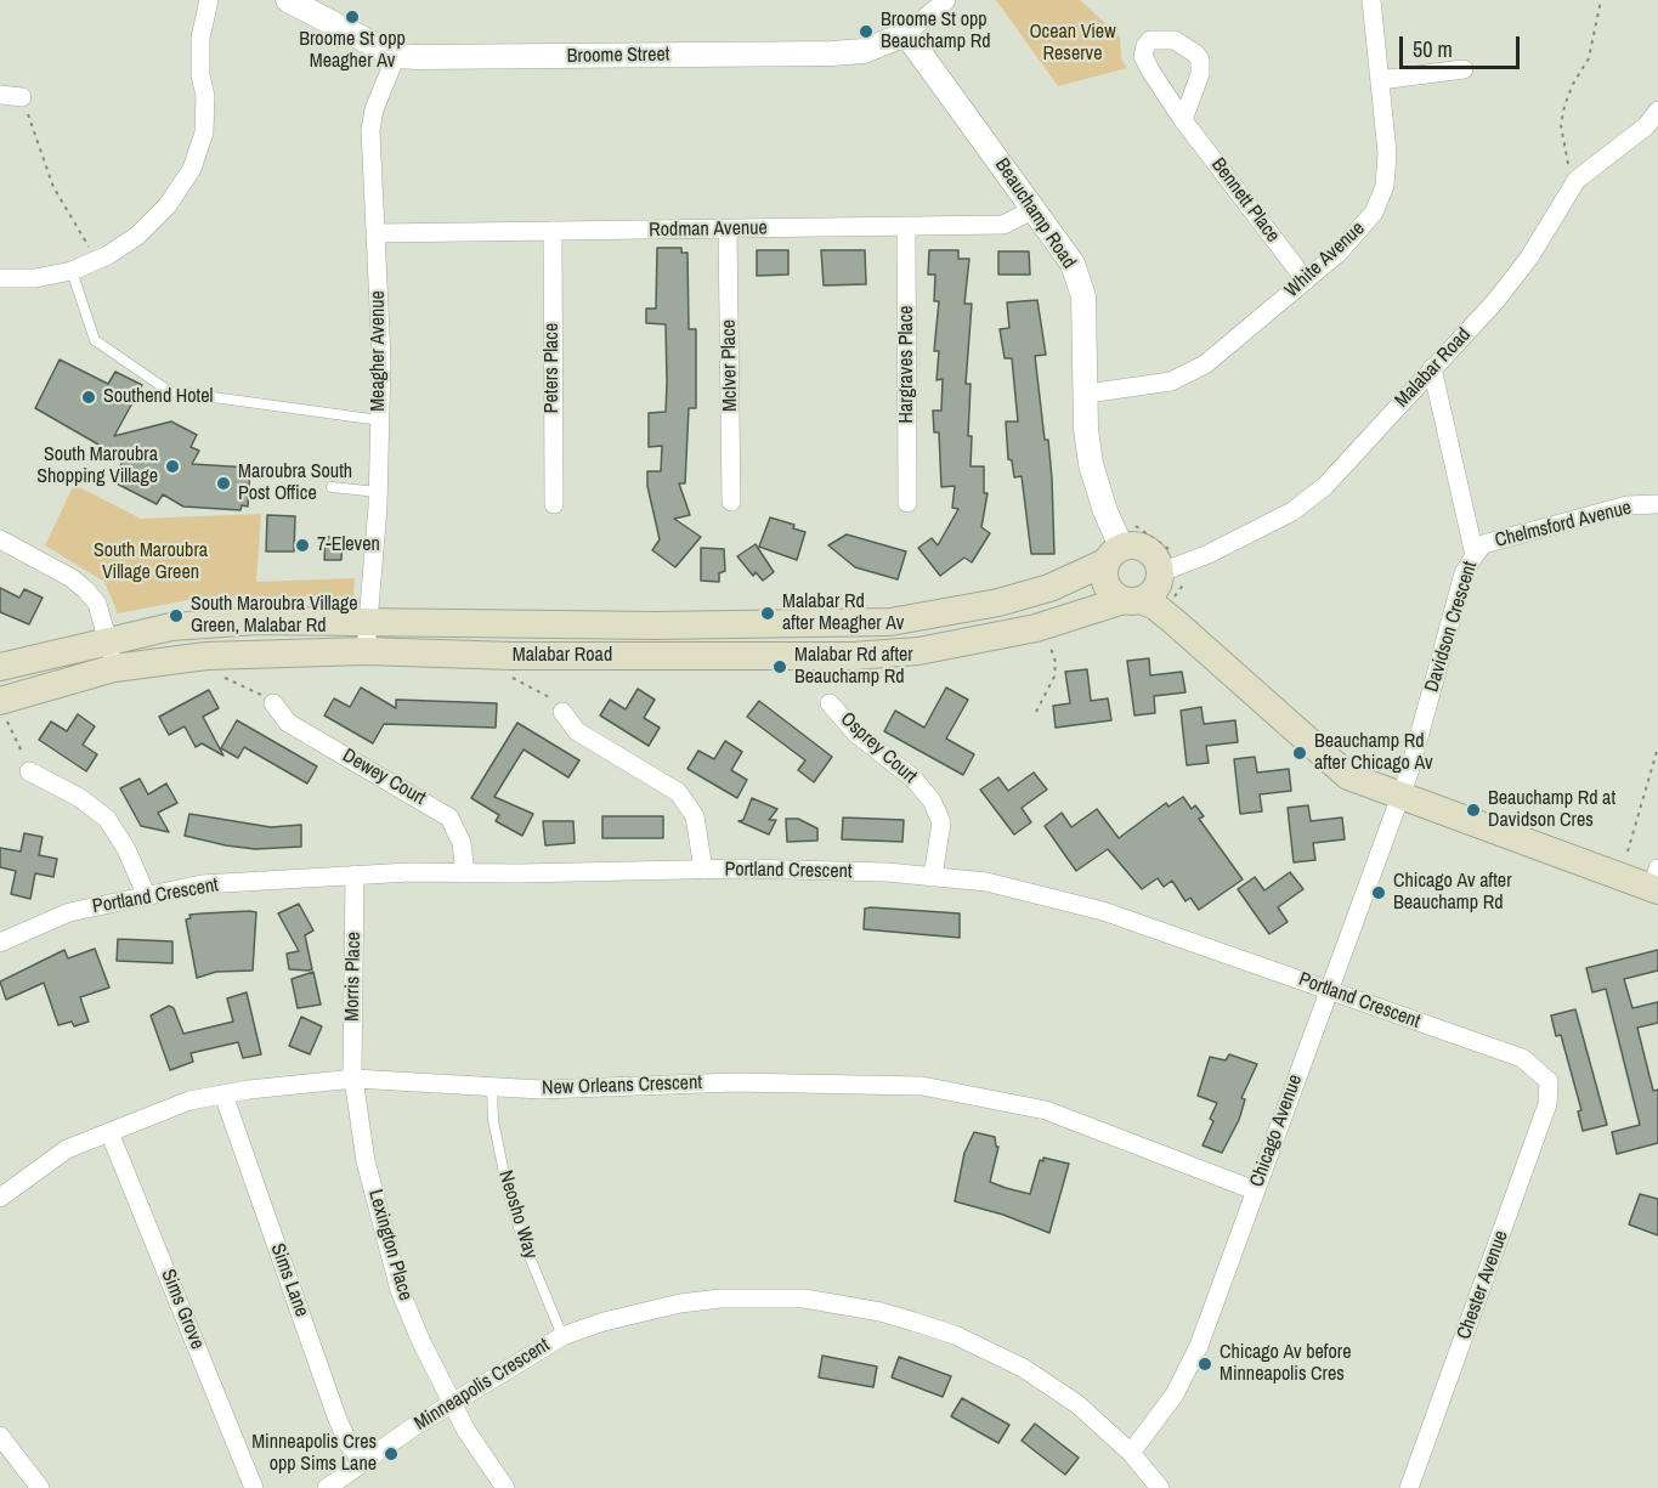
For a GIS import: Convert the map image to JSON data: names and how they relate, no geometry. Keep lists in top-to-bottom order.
{
  "streets": {
    "main road": ["Malabar Road"],
    "street": [
      "Broome Street",
      "Bennett Place",
      "Beauchamp Road",
      "Rodman Avenue",
      "White Avenue",
      "Meagher Avenue",
      "Hargraves Place",
      "McIver Place",
      "Peters Place",
      "Chelmsford Avenue",
      "Davidson Crescent",
      "Osprey Court",
      "Dewey Court",
      "Portland Crescent",
      "Morris Place",
      "New Orleans Crescent",
      "Chicago Avenue",
      "Lexington Place",
      "Sims Lane",
      "Chester Avenue",
      "Sims Grove",
      "Minneapolis Crescent"
    ],
    "lane": ["Neosho Way"]
  },
  "crossings": [
    ["Broome Street", "Beauchamp Road"],
    ["Broome Street", "Meagher Avenue"],
    ["Bennett Place", "White Avenue"],
    ["Beauchamp Road", "Rodman Avenue"],
    ["Beauchamp Road", "White Avenue"],
    ["Beauchamp Road", "Malabar Road"],
    ["Rodman Avenue", "Meagher Avenue"],
    ["Rodman Avenue", "Hargraves Place"],
    ["Rodman Avenue", "McIver Place"],
    ["Rodman Avenue", "Peters Place"],
    ["Meagher Avenue", "Malabar Road"],
    ["Malabar Road", "Davidson Crescent"],
    ["Chelmsford Avenue", "Davidson Crescent"],
    ["Davidson Crescent", "Chicago Avenue"],
    ["Osprey Court", "Portland Crescent"],
    ["Dewey Court", "Portland Crescent"],
    ["Portland Crescent", "Morris Place"],
    ["Portland Crescent", "Chicago Avenue"],
    ["Portland Crescent", "Chester Avenue"],
    ["Morris Place", "New Orleans Crescent"],
    ["Morris Place", "Lexington Place"],
    ["New Orleans Crescent", "Chicago Avenue"],
    ["New Orleans Crescent", "Neosho Way"],
    ["New Orleans Crescent", "Lexington Place"],
    ["New Orleans Crescent", "Sims Lane"],
    ["New Orleans Crescent", "Sims Grove"],
    ["Chicago Avenue", "Minneapolis Crescent"],
    ["Neosho Way", "Minneapolis Crescent"],
    ["Lexington Place", "Minneapolis Crescent"],
    ["Sims Lane", "Minneapolis Crescent"]
  ],
  "parks": ["Ocean View Reserve", "South Maroubra Village Green"],
  "places": [
    "Broome St opp Meagher Av",
    "Broome St opp Beauchamp Rd",
    "Southend Hotel",
    "South Maroubra Shopping Village",
    "Maroubra South Post Office",
    "7-Eleven",
    "Malabar Rd after Meagher Av",
    "South Maroubra Village Green, Malabar Rd",
    "Malabar Rd after Beauchamp Rd",
    "Beauchamp Rd after Chicago Av",
    "Beauchamp Rd at Davidson Cres",
    "Chicago Av after Beauchamp Rd",
    "Chicago Av before Minneapolis Cres",
    "Minneapolis Cres opp Sims Lane"
  ],
  "scale_bar": "50 m"
}
